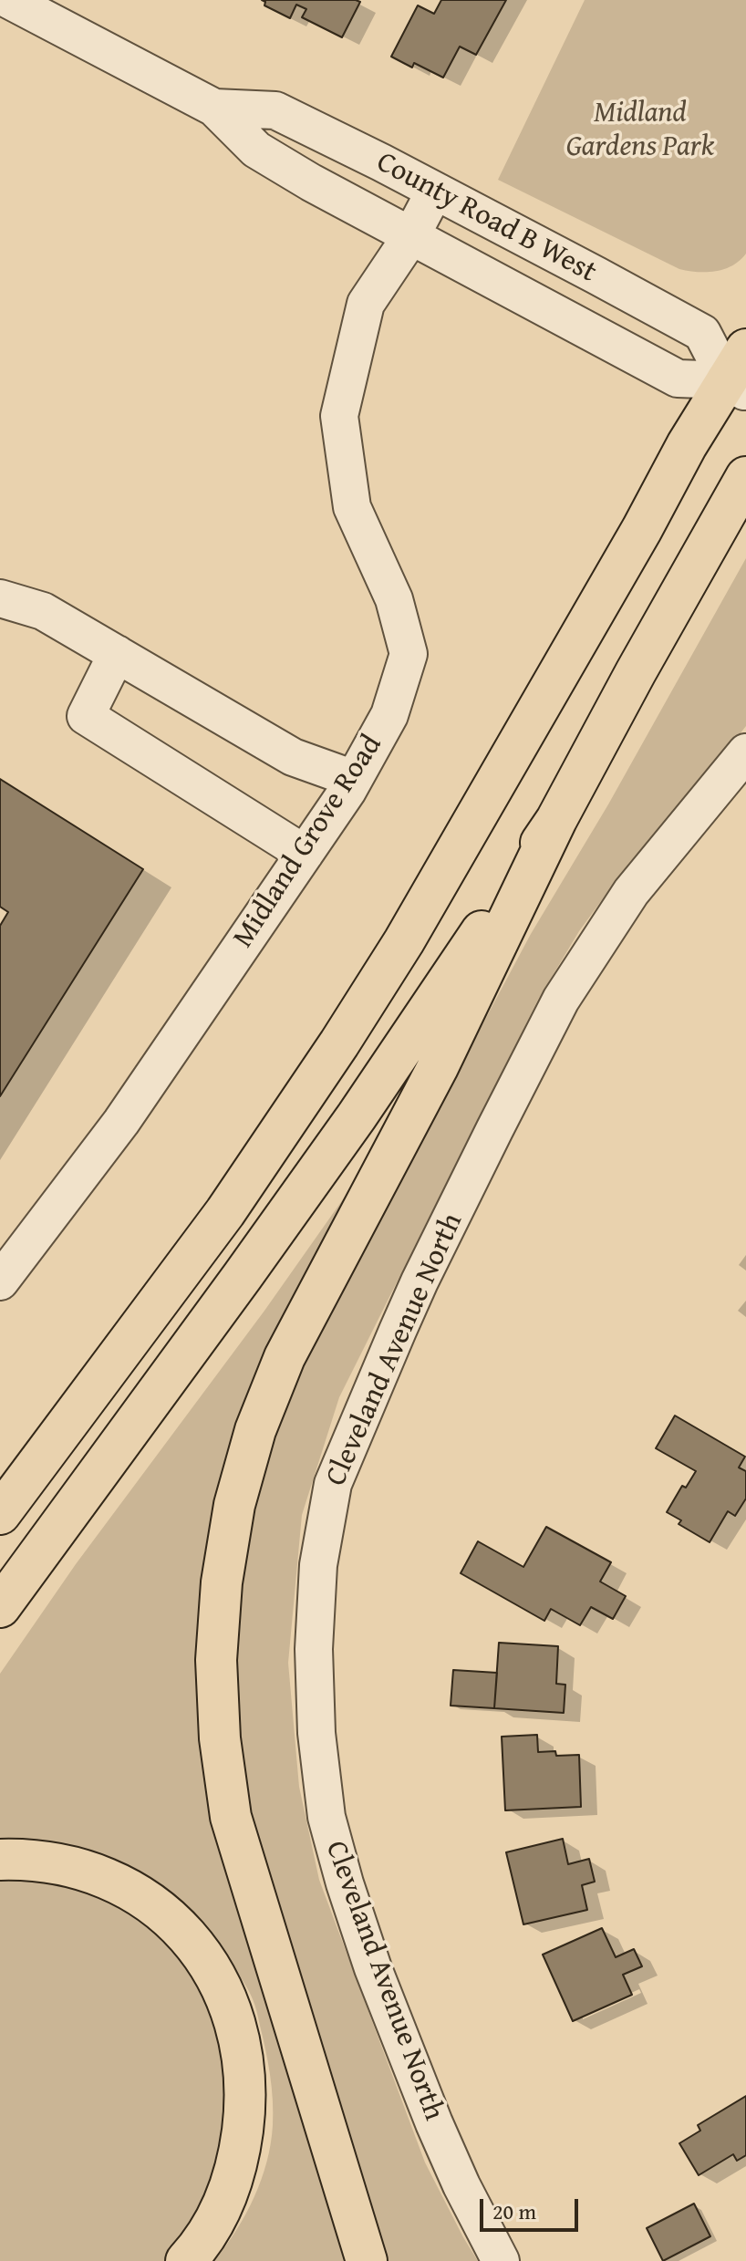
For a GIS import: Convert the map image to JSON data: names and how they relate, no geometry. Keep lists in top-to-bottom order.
{
  "streets": {
    "street": ["County Road B West", "Midland Grove Road", "Cleveland Avenue North"]
  },
  "crossings": [
    ["County Road B West", "Midland Grove Road"]
  ],
  "parks": ["Midland Gardens Park"],
  "scale_bar": "20 m"
}
